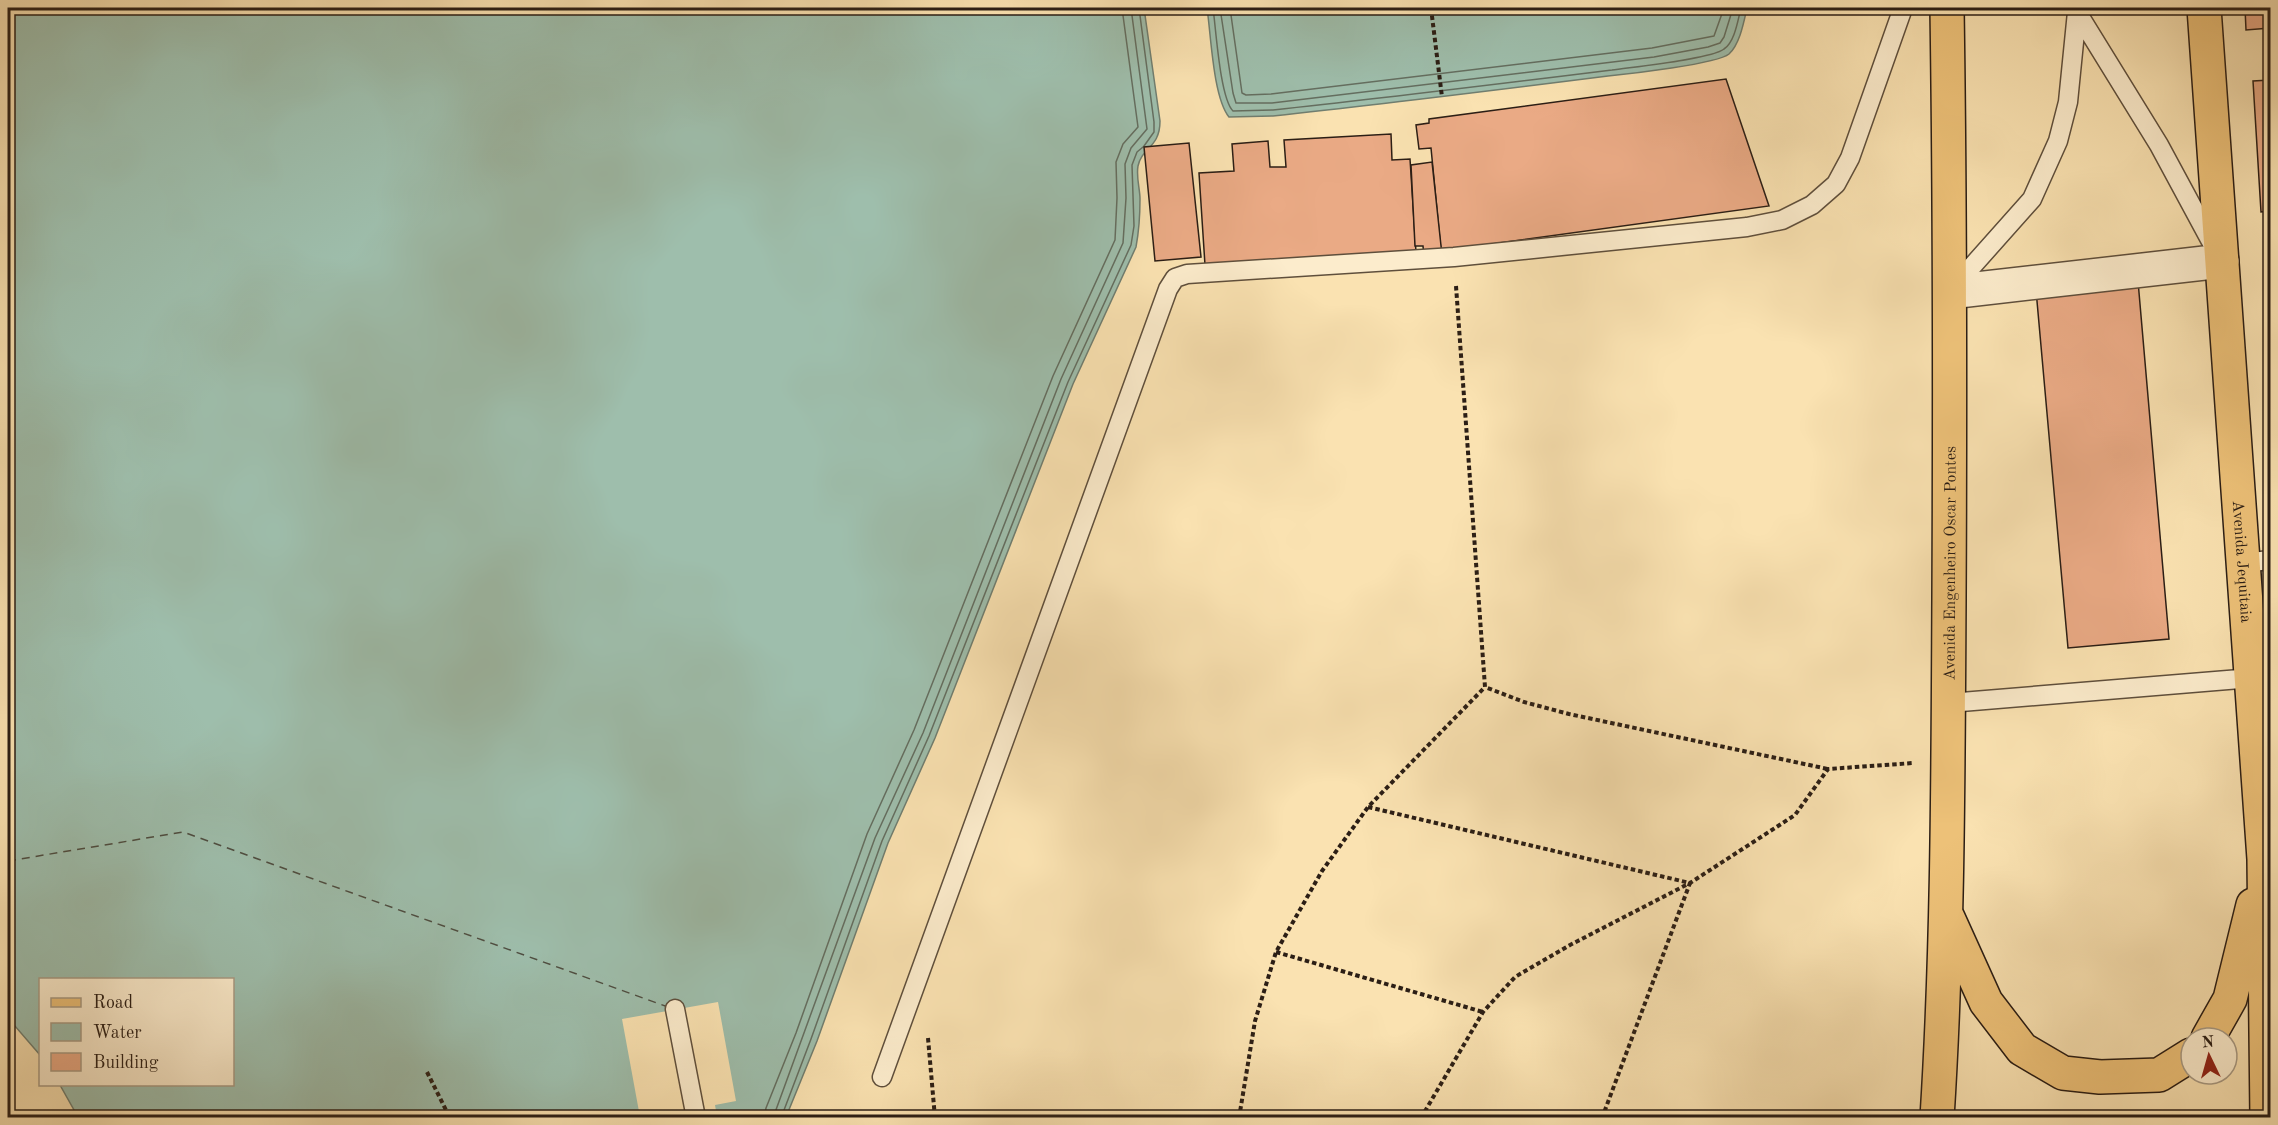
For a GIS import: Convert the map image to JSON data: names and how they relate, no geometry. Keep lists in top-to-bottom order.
{
  "streets": {
    "main road": ["Avenida Jequitaia", "Avenida Engenheiro Oscar Pontes"]
  },
  "legend": ["Road", "Water", "Building"],
  "north": "top"
}
